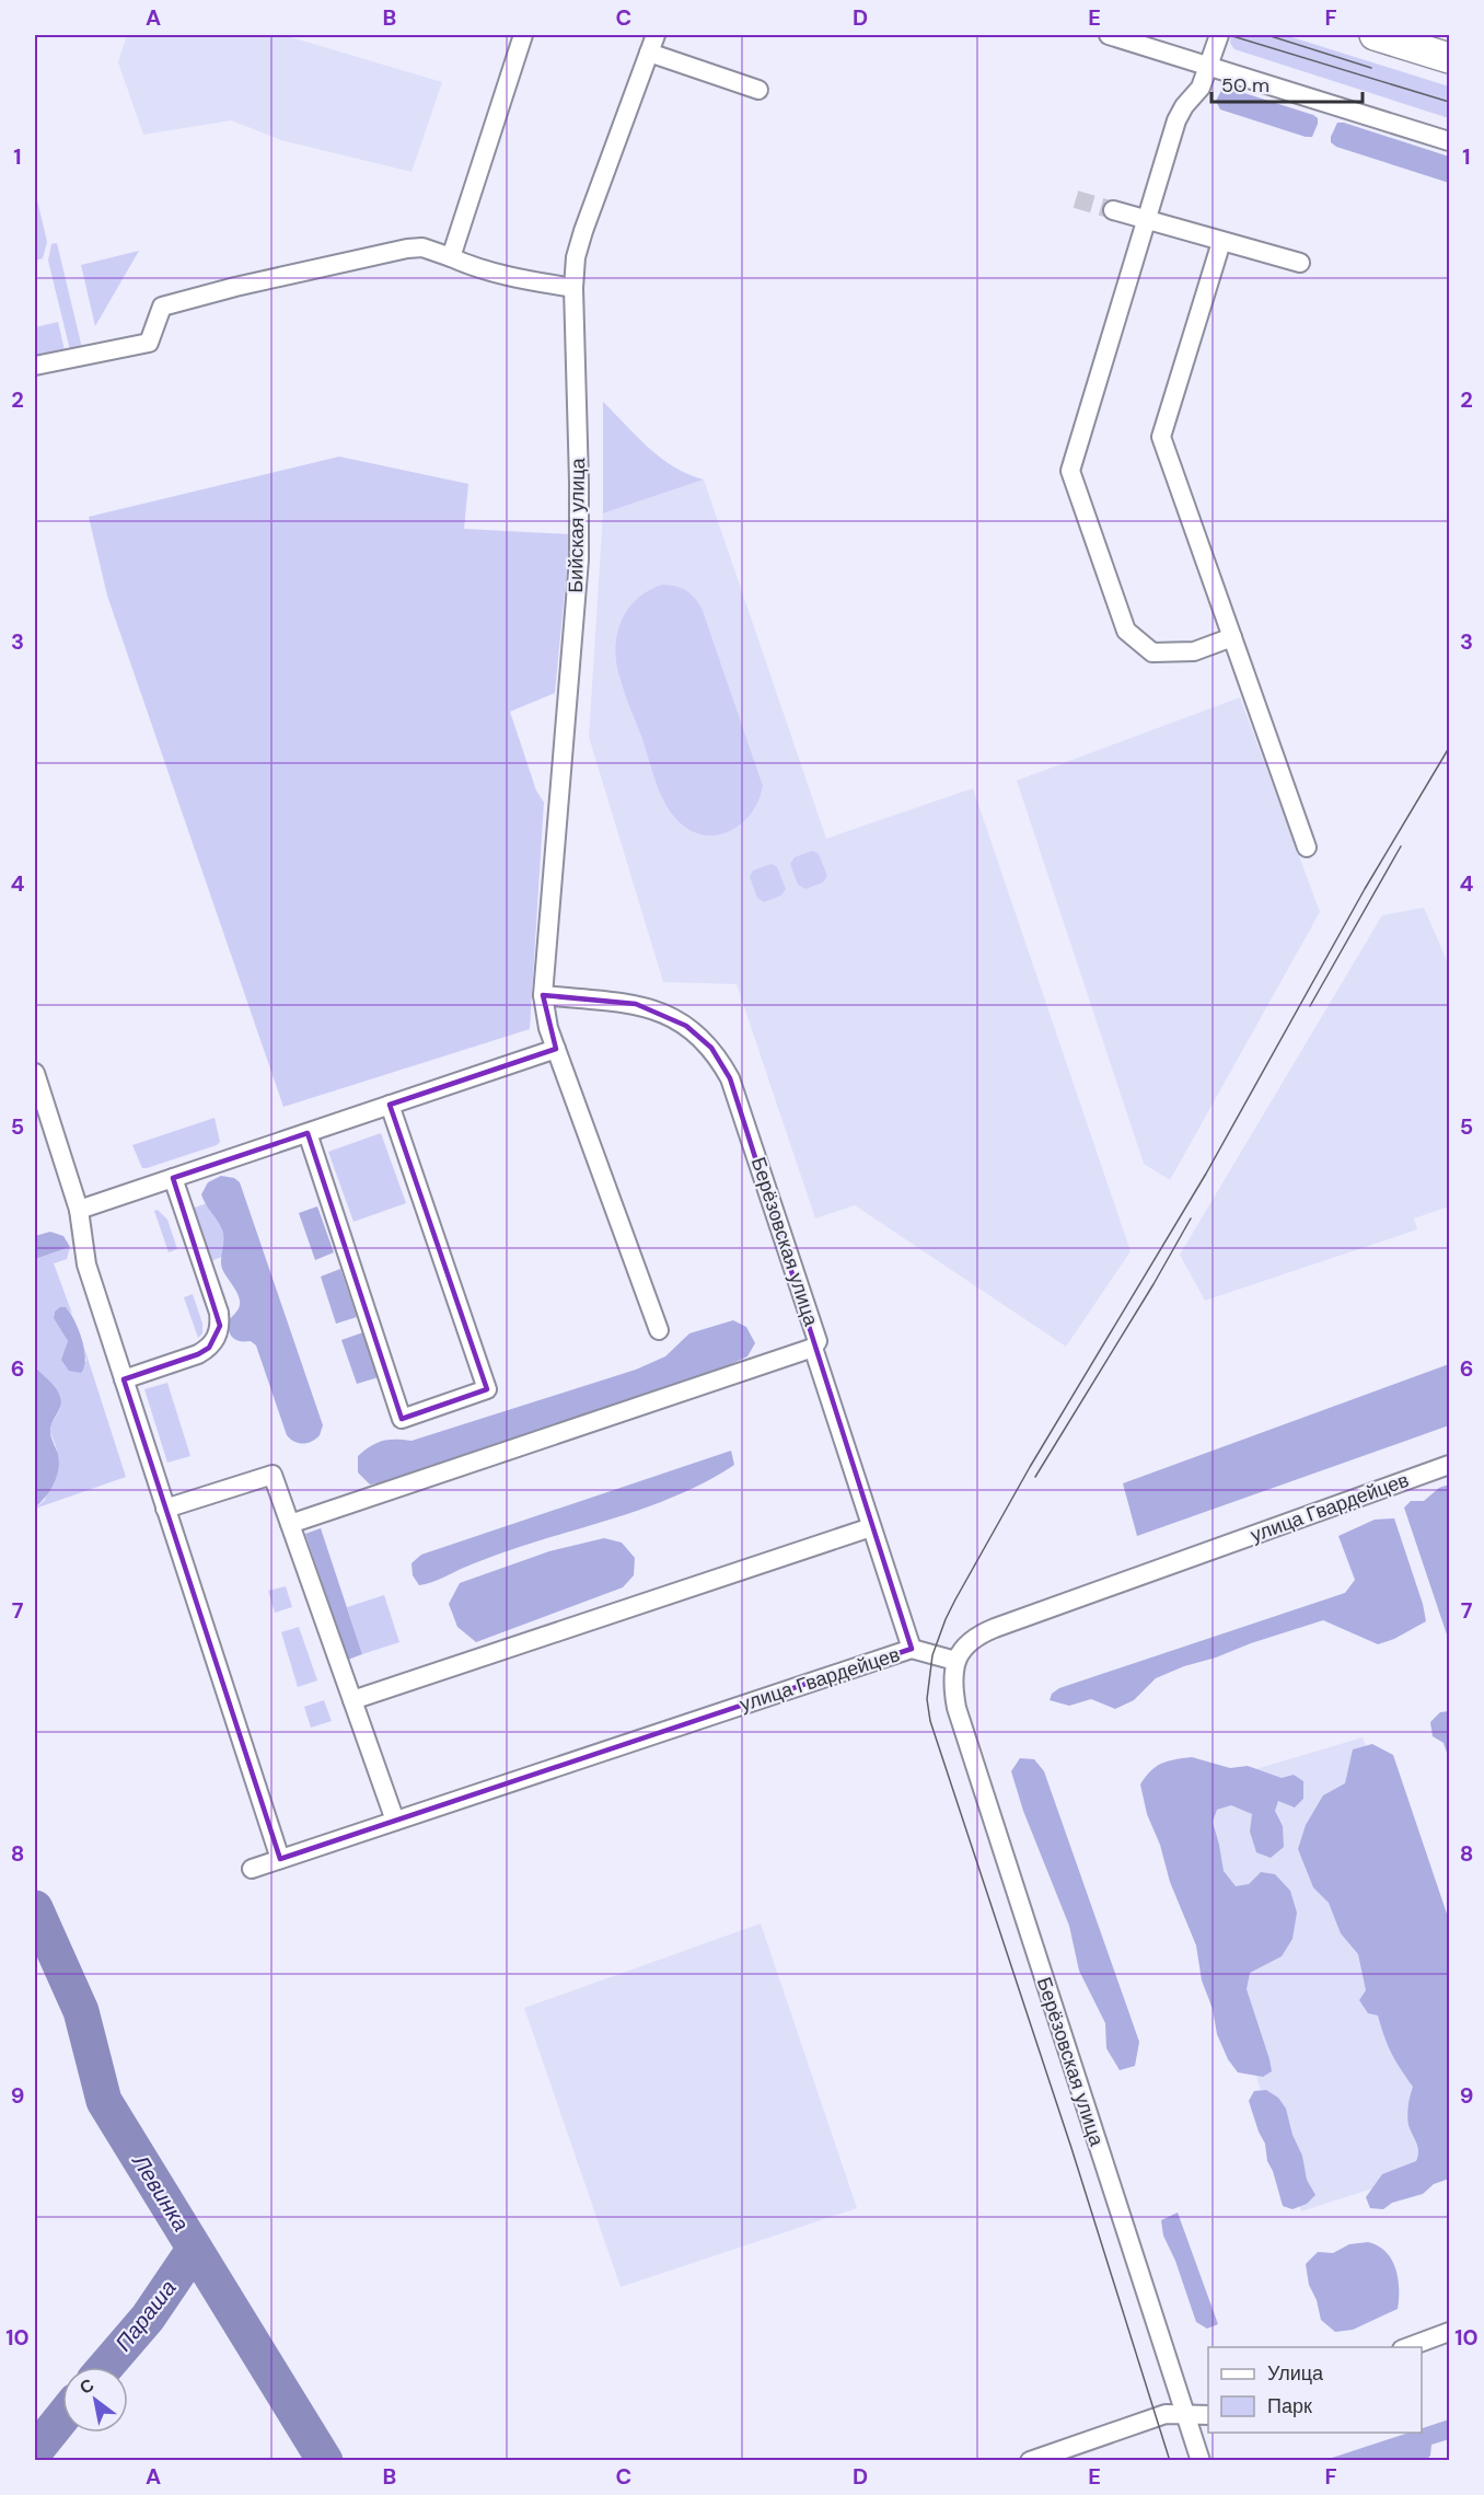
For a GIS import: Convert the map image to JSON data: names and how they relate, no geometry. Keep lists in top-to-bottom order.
{
  "streets": {
    "street": ["Бийская улица", "Берёзовская улица", "улица Гвардейцев"]
  },
  "crossings": [
    ["Бийская улица", "Берёзовская улица"],
    ["Берёзовская улица", "улица Гвардейцев"]
  ],
  "water": ["Левинка", "Параша"],
  "legend": ["Улица", "Парк"],
  "scale_bar": "50 m",
  "north": "top left",
  "grid": {
    "columns": [
      "A",
      "B",
      "C",
      "D",
      "E",
      "F"
    ],
    "rows": [
      "1",
      "2",
      "3",
      "4",
      "5",
      "6",
      "7",
      "8",
      "9",
      "10"
    ]
  }
}
